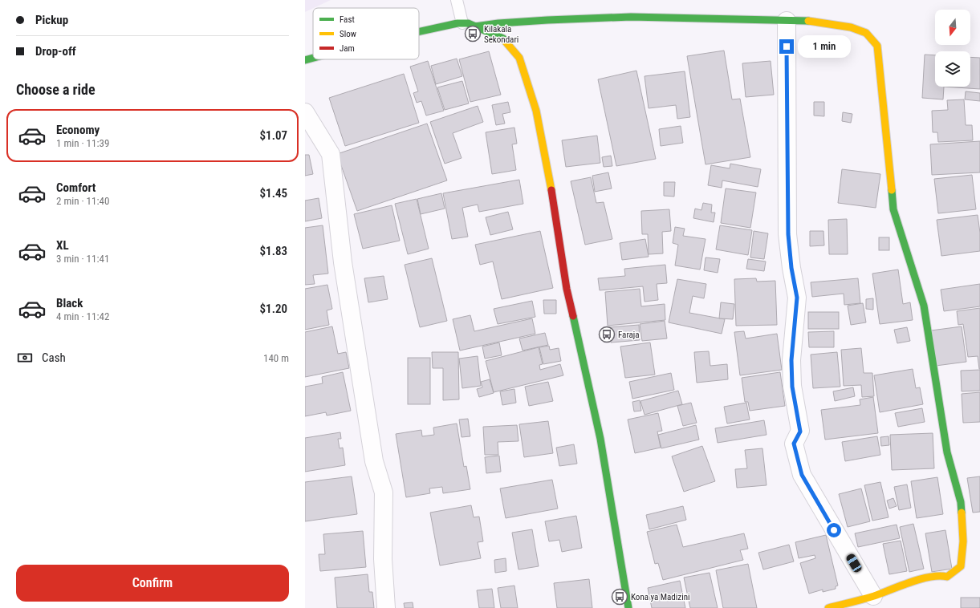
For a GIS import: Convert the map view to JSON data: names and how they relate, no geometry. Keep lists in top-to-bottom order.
{
  "places": {
    "bus stop": ["Kilakala Sekondari", "Faraja", "Kona ya Madizini"]
  },
  "legend": ["Fast", "Slow", "Jam"],
  "north": "bottom",
  "page": {
    "banner": ["Pickup", "Drop-off"],
    "bubble": "1 min",
    "heading": "Choose a ride",
    "list": [
      {
        "name": "Economy",
        "note": "1 min · 11:39",
        "value": "$1.07"
      },
      {
        "name": "Comfort",
        "note": "2 min · 11:40",
        "value": "$1.45"
      },
      {
        "name": "XL",
        "note": "3 min · 11:41",
        "value": "$1.83"
      },
      {
        "name": "Black",
        "note": "4 min · 11:42",
        "value": "$1.20"
      }
    ],
    "pay": ["Cash", "140 m"],
    "buttons": "Confirm"
  }
}
